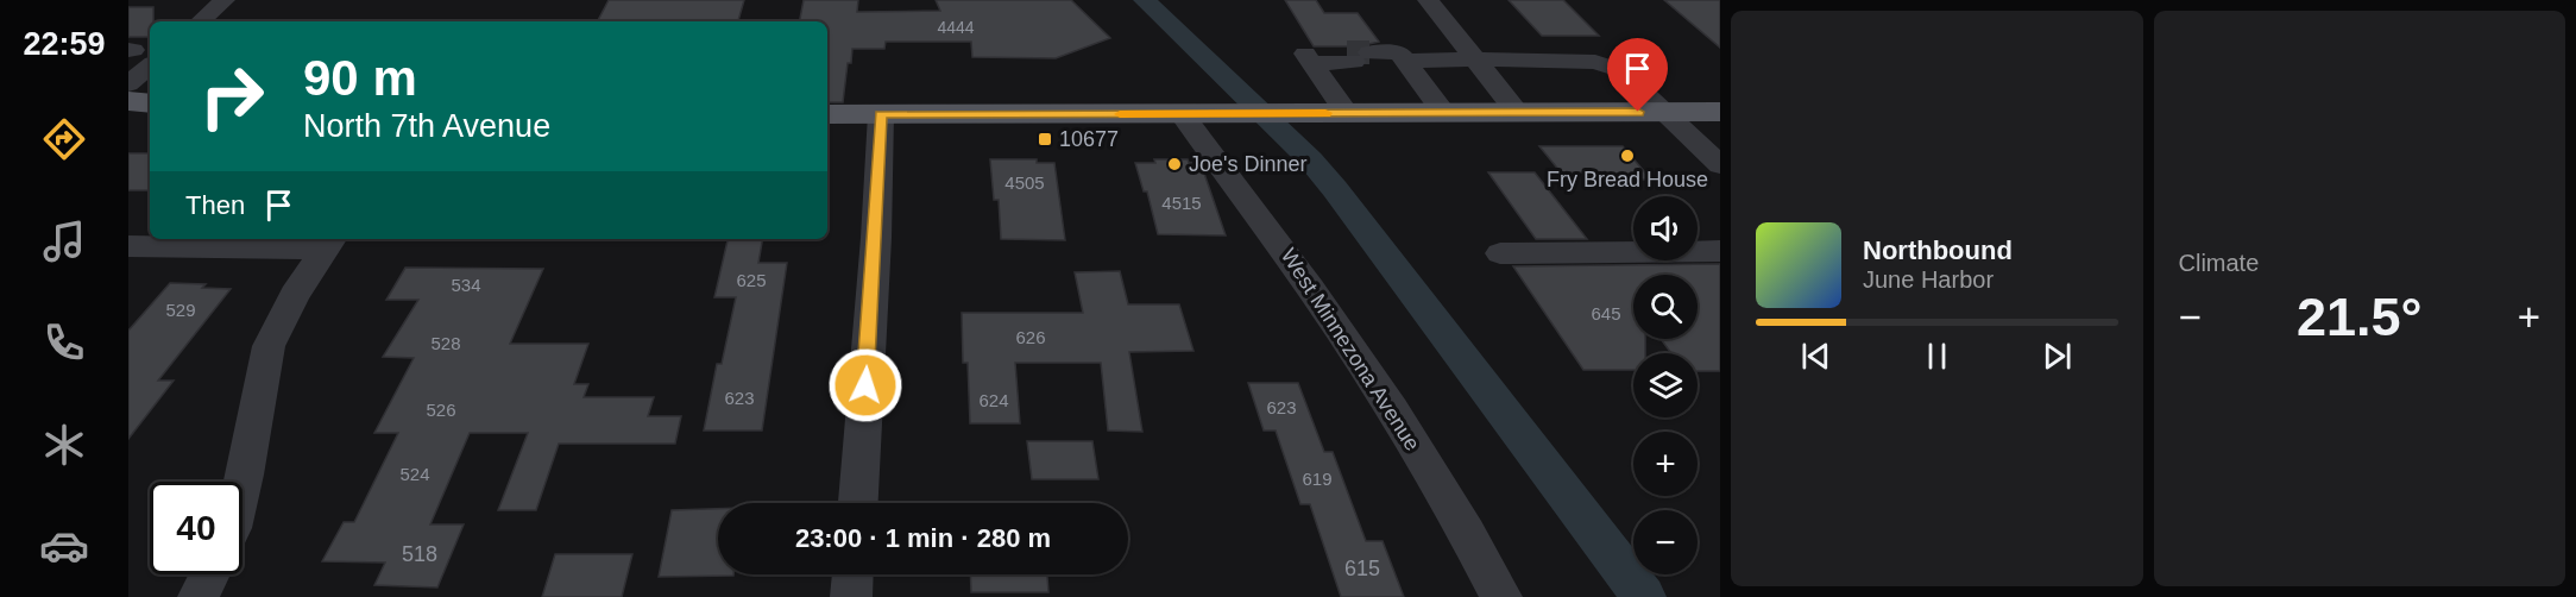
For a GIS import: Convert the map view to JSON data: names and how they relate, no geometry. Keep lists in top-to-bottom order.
{
  "streets": {
    "street": ["West Minnezona Avenue"]
  },
  "places": {
    "transit": ["10677"],
    "other": ["Fry Bread House", "Joe's Dinner"]
  },
  "house_numbers": [
    "4444",
    "4505",
    "4515",
    "625",
    "534",
    "529",
    "645",
    "626",
    "528",
    "623",
    "624",
    "623",
    "526",
    "524",
    "619",
    "518",
    "615"
  ],
  "page": {
    "tabs": "22:59",
    "tile": "Climate",
    "turn": ["90 m", "North 7th Avenue"],
    "then": "Then",
    "map_buttons": ["+", "−"],
    "song": ["Northbound", "June Harbor"],
    "heat": ["−", "21.5°", "+"],
    "limit": "40",
    "trip": "23:00 · 1 min · 280 m"
  }
}
